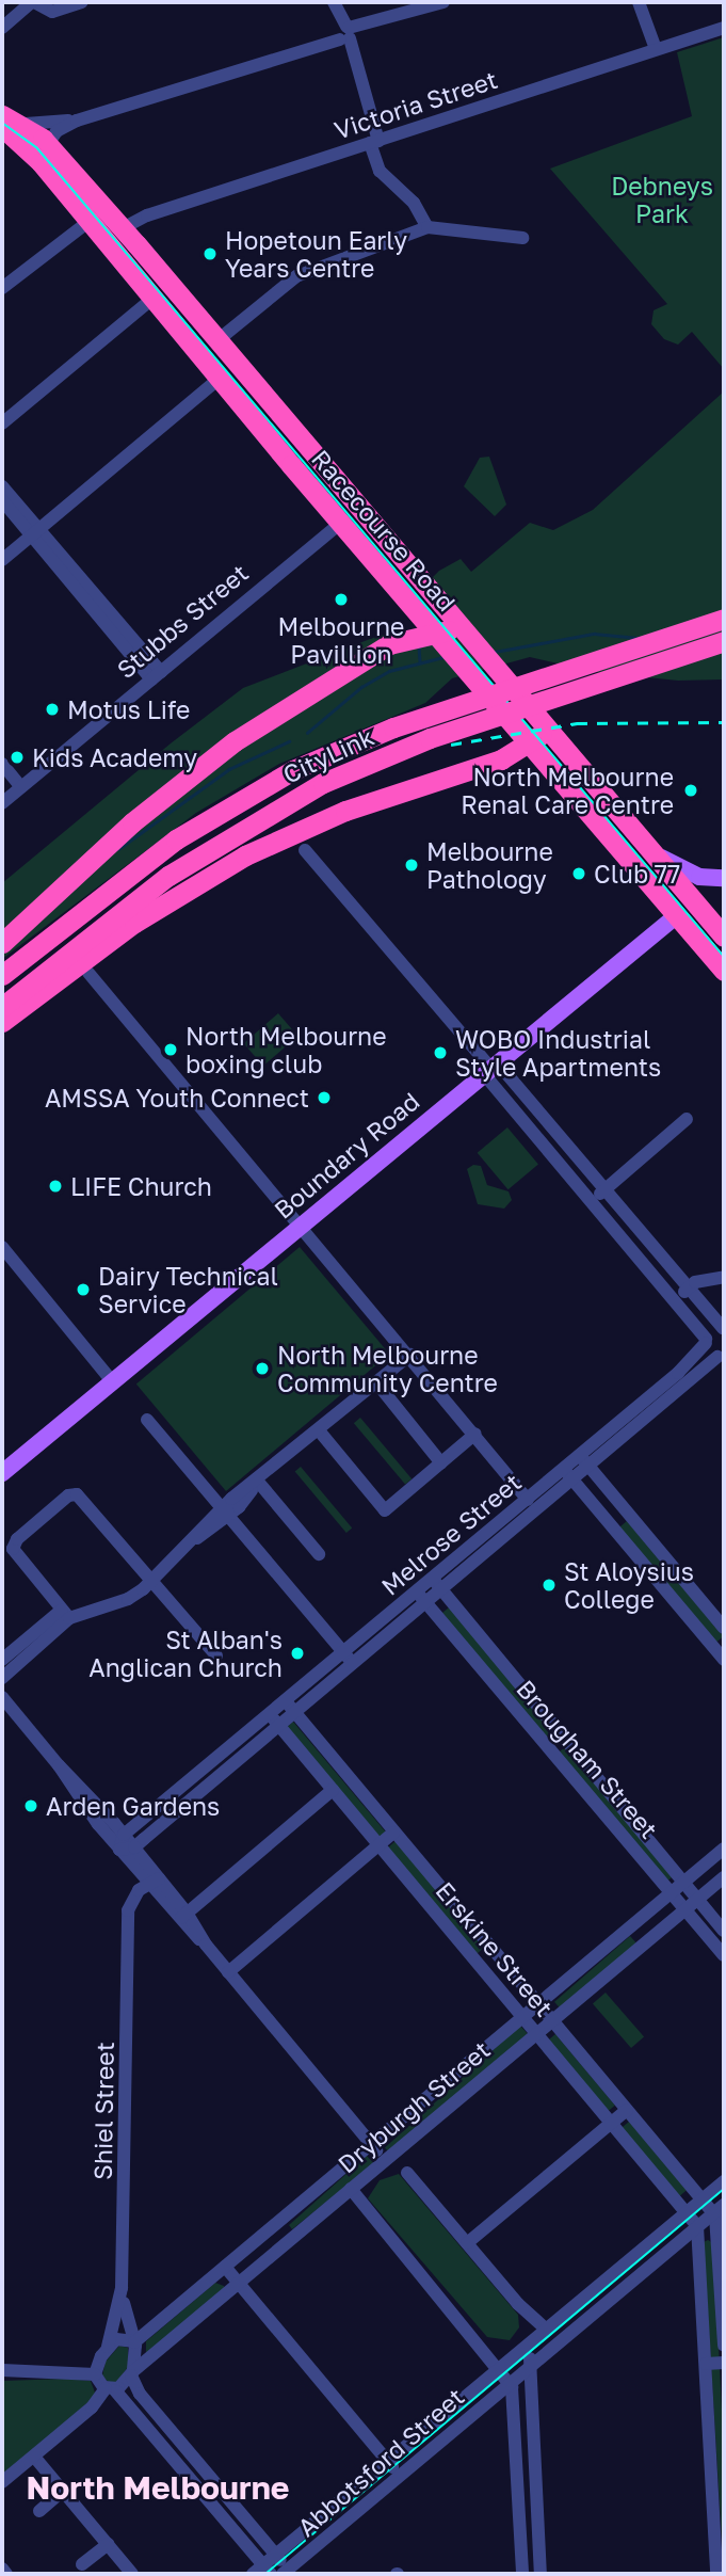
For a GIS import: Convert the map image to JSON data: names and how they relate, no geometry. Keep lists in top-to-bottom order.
{
  "streets": {
    "highway": [
      "Racecourse Road",
      "Stubbs Street",
      "CityLink",
      "Boundary Road"
    ],
    "street": [
      "Victoria Street",
      "Melrose Street",
      "Brougham Street",
      "Erskine Street",
      "Dryburgh Street",
      "Shiel Street",
      "Abbotsford Street"
    ]
  },
  "crossings": [
    ["Victoria Street", "Racecourse Road"],
    ["Racecourse Road", "Stubbs Street"],
    ["Racecourse Road", "Boundary Road"],
    ["Melrose Street", "Brougham Street"],
    ["Melrose Street", "Erskine Street"],
    ["Brougham Street", "Dryburgh Street"],
    ["Erskine Street", "Dryburgh Street"],
    ["Erskine Street", "Abbotsford Street"],
    ["Dryburgh Street", "Shiel Street"]
  ],
  "districts": ["North Melbourne"],
  "parks": ["Debneys Park"],
  "places": [
    "Hopetoun Early Years Centre",
    "Melbourne Pavillion",
    "Motus Life",
    "Kids Academy",
    "North Melbourne Renal Care Centre",
    "Melbourne Pathology",
    "Club 77",
    "North Melbourne boxing club",
    "WOBO Industrial Style Apartments",
    "AMSSA Youth Connect",
    "LIFE Church",
    "Dairy Technical Service",
    "North Melbourne Community Centre",
    "St Aloysius College",
    "St Alban's Anglican Church",
    "Arden Gardens"
  ]
}
